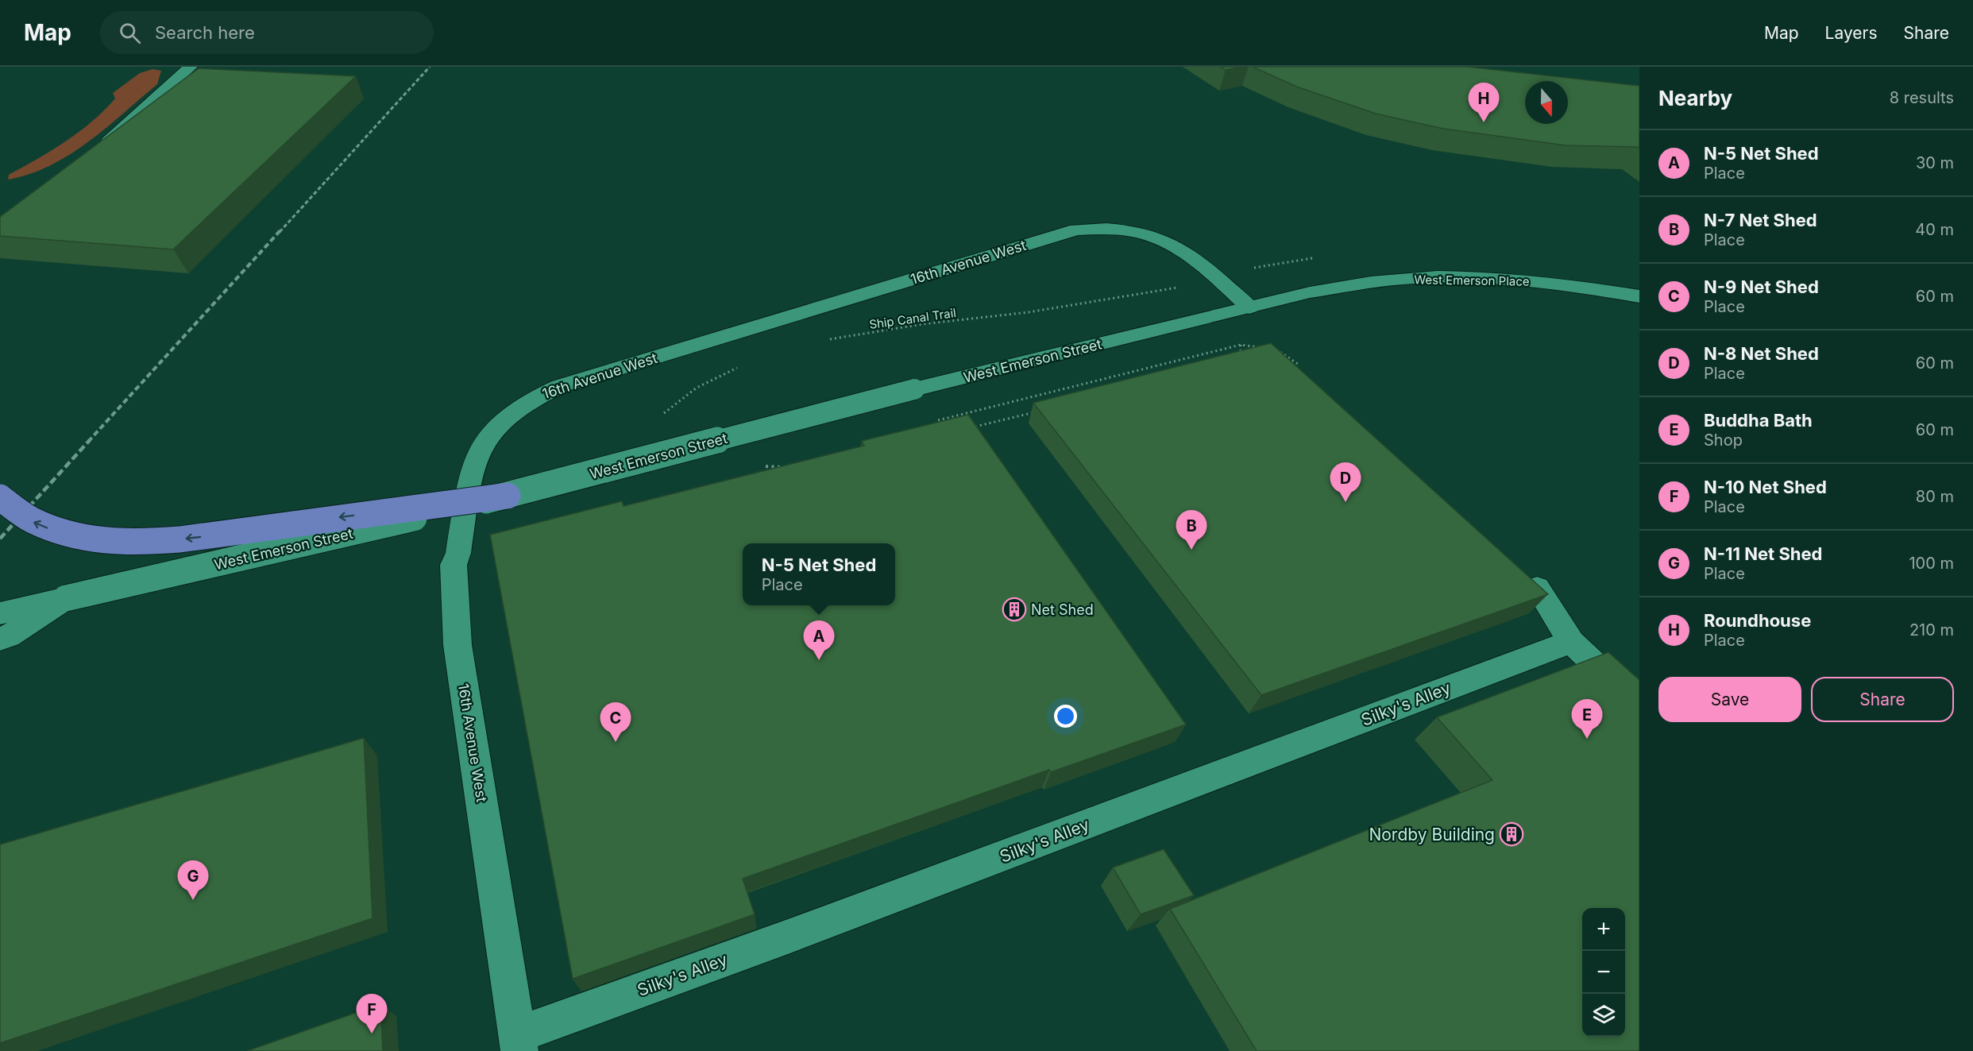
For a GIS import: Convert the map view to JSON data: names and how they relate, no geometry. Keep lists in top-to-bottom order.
{
  "streets": {
    "main road": [
      "16th Avenue West",
      "West Emerson Place",
      "West Emerson Street",
      "Silky's Alley"
    ],
    "path": ["Ship Canal Trail"]
  },
  "crossings": [
    ["16th Avenue West", "West Emerson Place"],
    ["16th Avenue West", "West Emerson Street"],
    ["16th Avenue West", "Silky's Alley"],
    ["West Emerson Place", "West Emerson Street"]
  ],
  "places": {
    "building": ["Net Shed", "Nordby Building"]
  },
  "north": "bottom",
  "page": {
    "header": "Map",
    "search": "Search here",
    "nav": ["Map", "Layers", "Share"],
    "heading": ["Nearby", "8 results"],
    "pins": [
      "H",
      "D",
      "B",
      "A",
      "E",
      "C",
      "G",
      "F"
    ],
    "list": [
      {
        "mark": "A",
        "name": "N-5 Net Shed",
        "note": "Place",
        "value": "30 m"
      },
      {
        "mark": "B",
        "name": "N-7 Net Shed",
        "note": "Place",
        "value": "40 m"
      },
      {
        "mark": "C",
        "name": "N-9 Net Shed",
        "note": "Place",
        "value": "60 m"
      },
      {
        "mark": "D",
        "name": "N-8 Net Shed",
        "note": "Place",
        "value": "60 m"
      },
      {
        "mark": "E",
        "name": "Buddha Bath",
        "note": "Shop",
        "value": "60 m"
      },
      {
        "mark": "F",
        "name": "N-10 Net Shed",
        "note": "Place",
        "value": "80 m"
      },
      {
        "mark": "G",
        "name": "N-11 Net Shed",
        "note": "Place",
        "value": "100 m"
      },
      {
        "mark": "H",
        "name": "Roundhouse",
        "note": "Place",
        "value": "210 m"
      }
    ],
    "popup": ["N-5 Net Shed", "Place"],
    "buttons": ["Save", "Share"],
    "map_buttons": ["+", "−"]
  }
}
